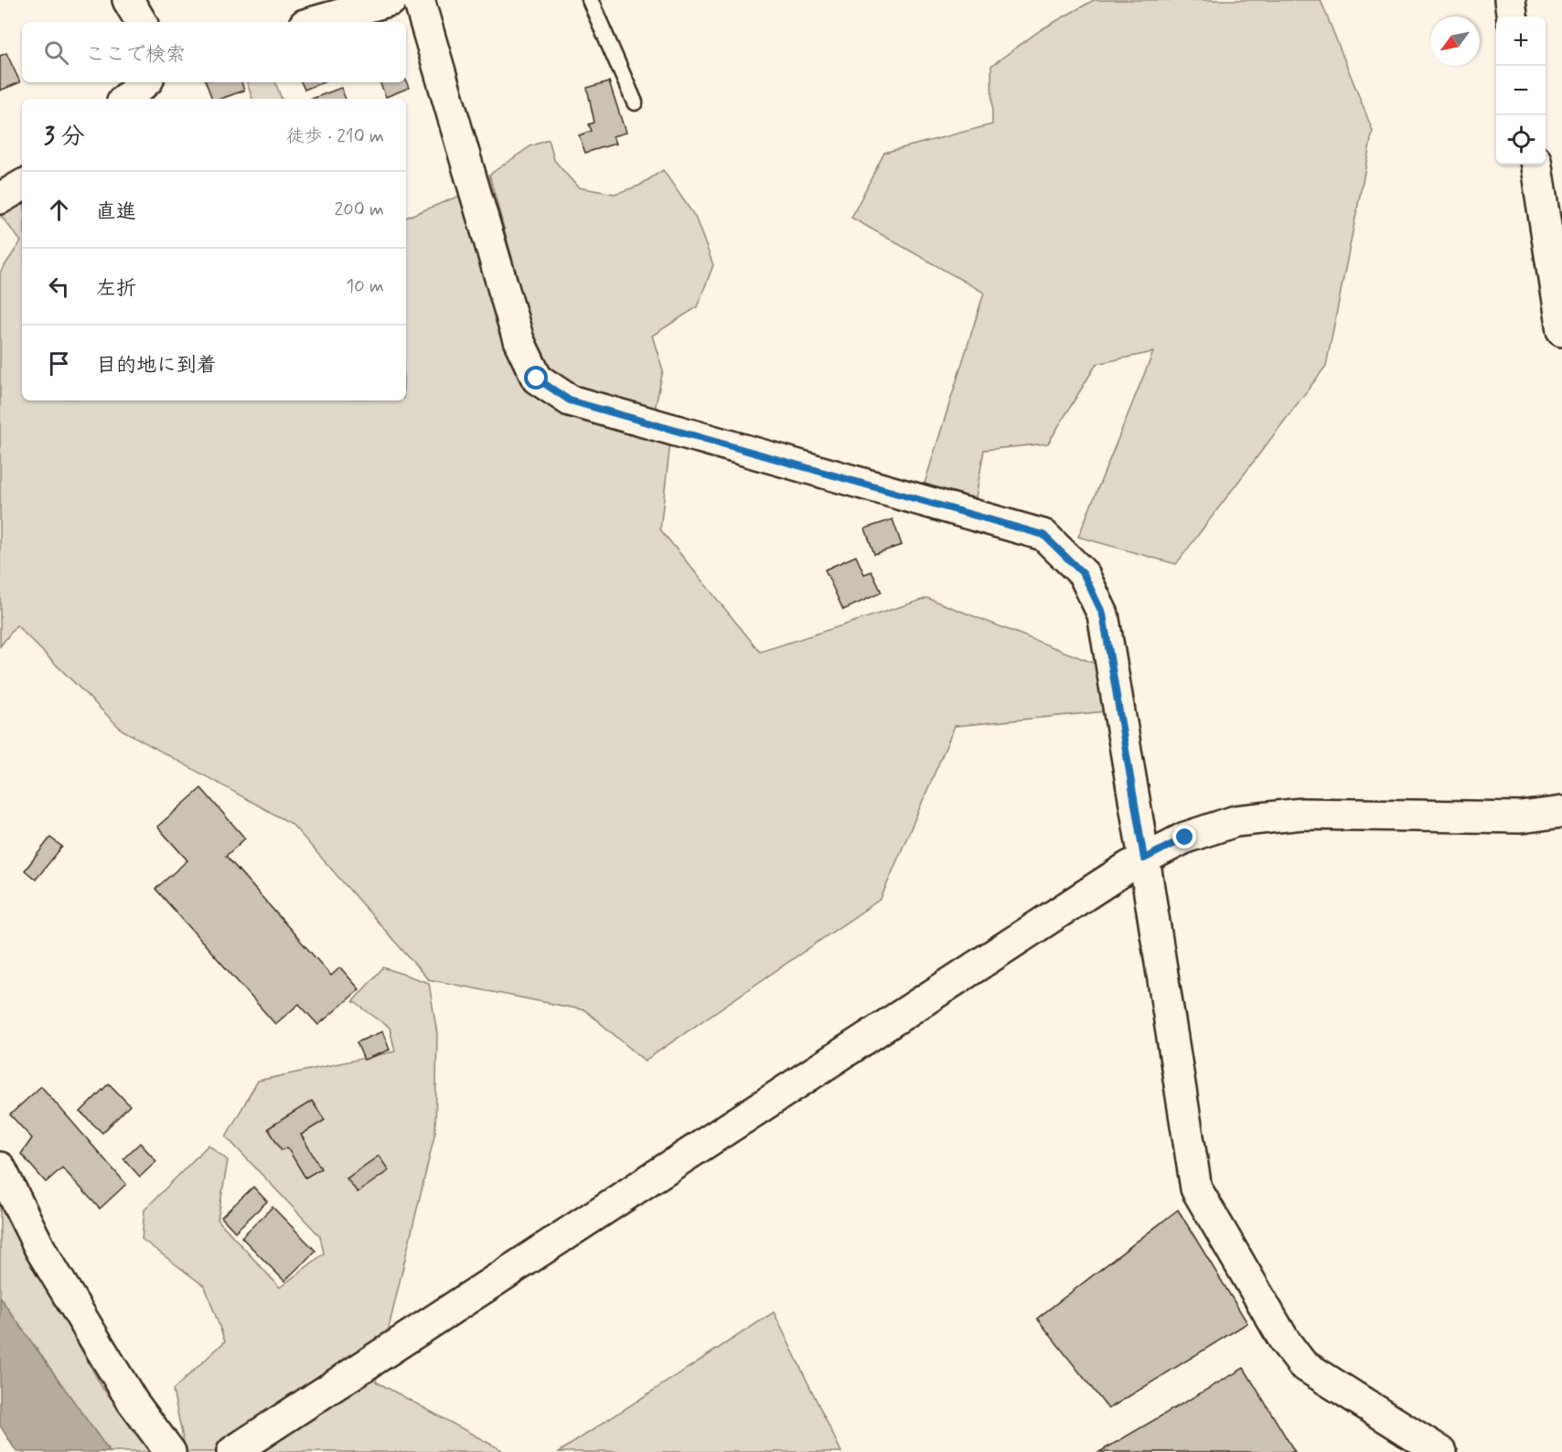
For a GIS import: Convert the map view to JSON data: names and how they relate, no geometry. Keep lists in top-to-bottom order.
{
  "north": "bottom left",
  "page": {
    "map_buttons": ["+", "−"],
    "search": "ここで検索",
    "heading": ["3 分", "徒歩 · 210 m"],
    "list": [
      ["直進", "200 m"],
      ["左折", "10 m"],
      "目的地に到着"
    ]
  }
}
